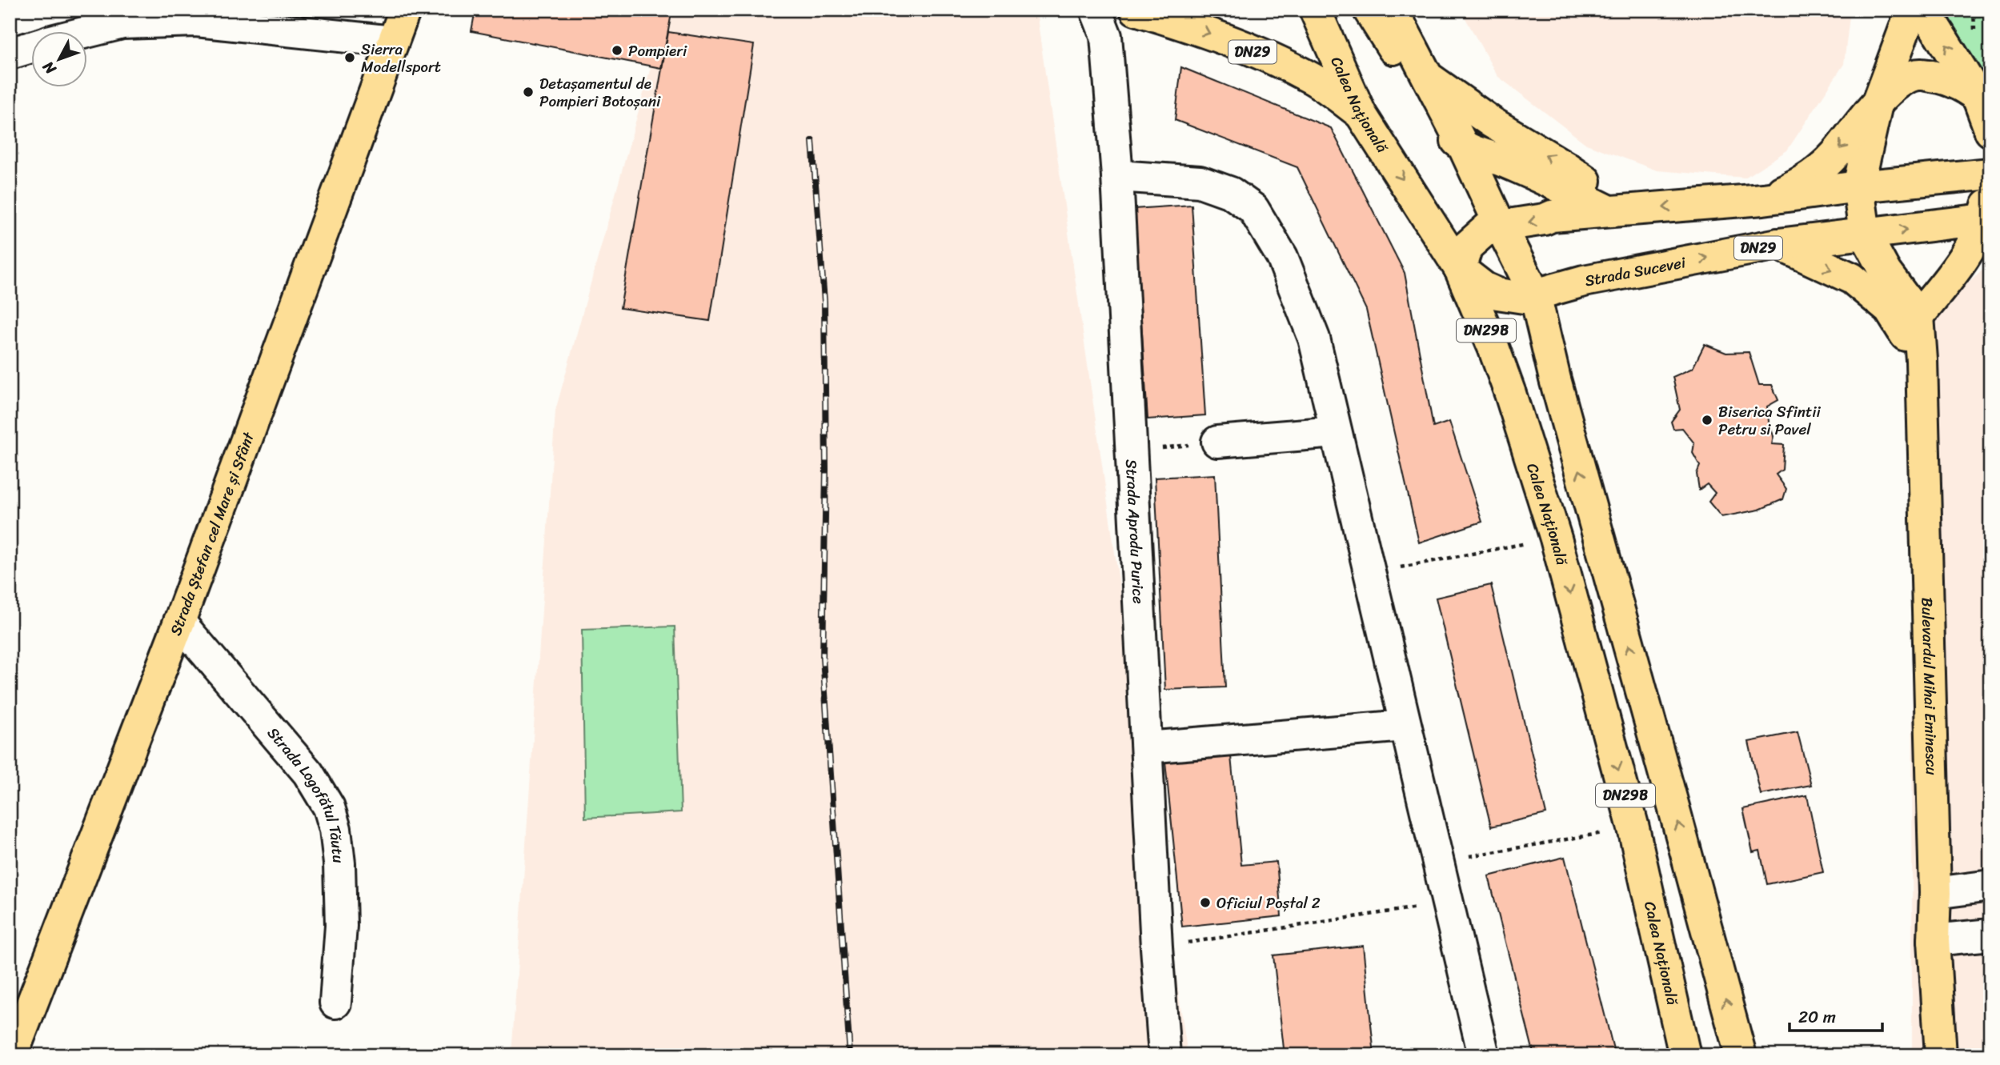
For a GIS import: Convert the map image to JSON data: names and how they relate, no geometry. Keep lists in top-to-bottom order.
{
  "streets": {
    "main road": [
      "DN29",
      "Calea Națională",
      "Strada Sucevei",
      "DN29B",
      "Strada Ștefan cel Mare și Sfânt",
      "Bulevardul Mihai Eminescu"
    ],
    "street": ["Strada Aprodu Purice", "Strada Logofătul Tăutu"]
  },
  "crossings": [
    ["DN29", "Calea Națională"],
    ["Calea Națională", "Strada Sucevei"],
    ["Strada Sucevei", "DN29B"],
    ["Strada Ștefan cel Mare și Sfânt", "Strada Logofătul Tăutu"]
  ],
  "places": [
    "Pompieri",
    "Sierra Modellsport",
    "Detașamentul de Pompieri Botoșani",
    "Biserica Sfintii Petru si Pavel",
    "Oficiul Poștal 2"
  ],
  "scale_bar": "20 m",
  "north": "bottom left"
}
